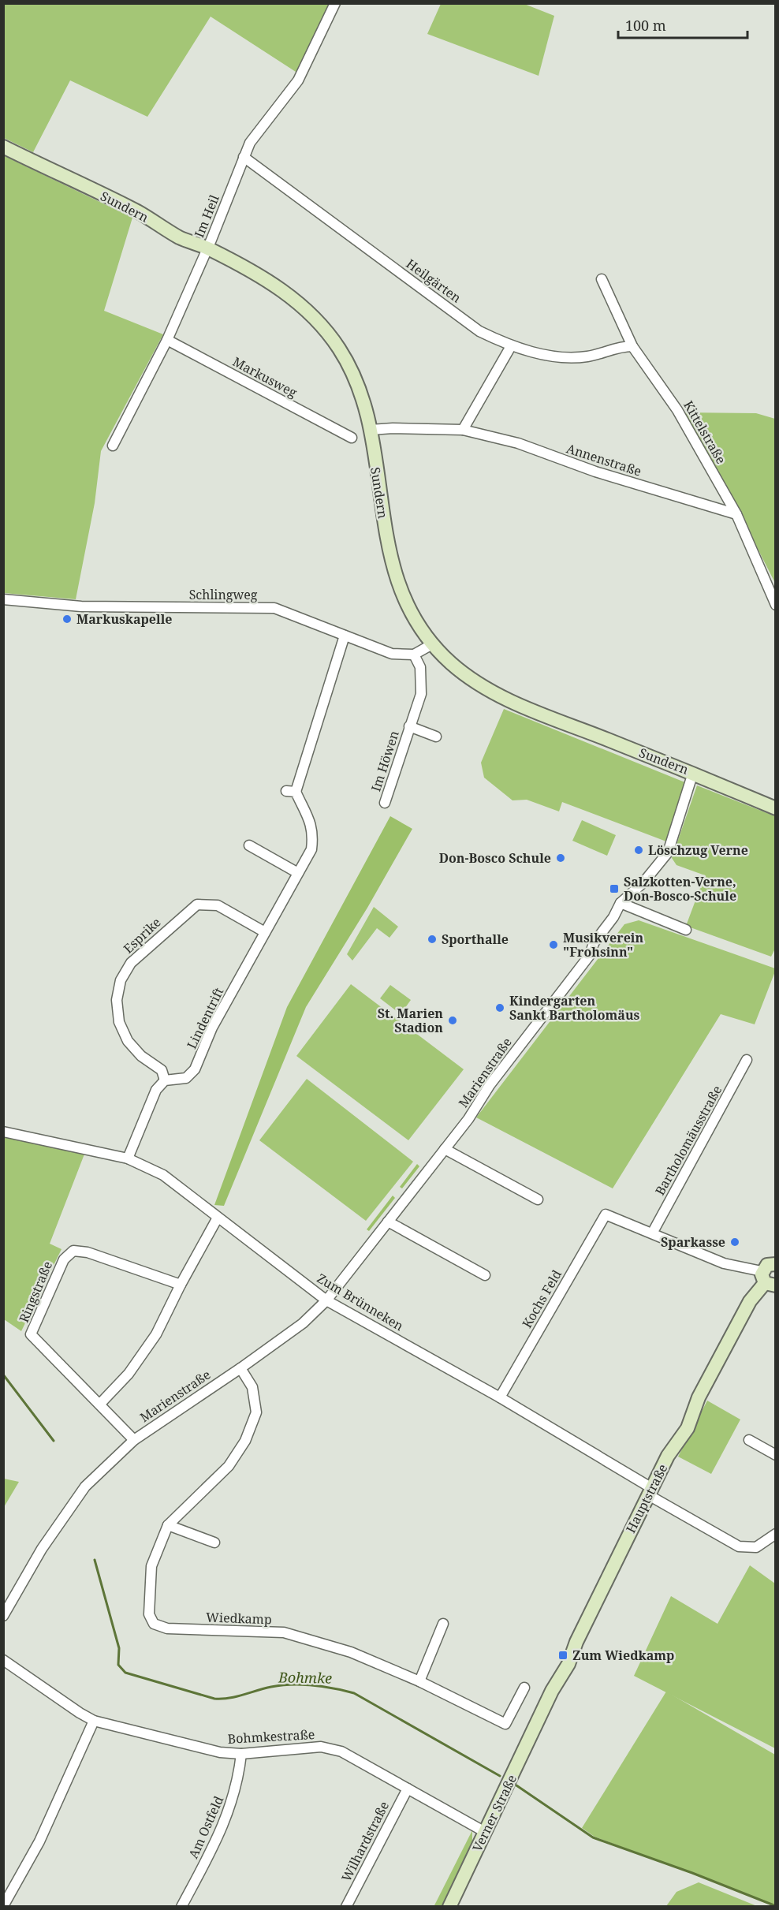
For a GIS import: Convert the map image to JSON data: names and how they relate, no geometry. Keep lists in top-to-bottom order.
{
  "streets": {
    "street": [
      "Sundern",
      "Im Heil",
      "Heilgärten",
      "Markusweg",
      "Kittelstraße",
      "Annenstraße",
      "Schlingweg",
      "Im Höwen",
      "Esprike",
      "Lindentrift",
      "Marienstraße",
      "Bartholomäusstraße",
      "Ringstraße",
      "Kochs Feld",
      "Zum Brünneken",
      "Hauptstraße",
      "Wiedkamp",
      "Bohmkestraße",
      "Verner Straße",
      "Am Ostfeld",
      "Wilhardstraße"
    ]
  },
  "crossings": [
    ["Sundern", "Im Heil"],
    ["Sundern", "Annenstraße"],
    ["Sundern", "Marienstraße"],
    ["Im Heil", "Heilgärten"],
    ["Im Heil", "Markusweg"],
    ["Heilgärten", "Kittelstraße"],
    ["Kittelstraße", "Annenstraße"],
    ["Schlingweg", "Im Höwen"],
    ["Schlingweg", "Lindentrift"],
    ["Esprike", "Lindentrift"],
    ["Marienstraße", "Ringstraße"],
    ["Marienstraße", "Zum Brünneken"],
    ["Marienstraße", "Wiedkamp"],
    ["Bartholomäusstraße", "Kochs Feld"],
    ["Kochs Feld", "Zum Brünneken"],
    ["Zum Brünneken", "Hauptstraße"],
    ["Hauptstraße", "Verner Straße"],
    ["Bohmkestraße", "Verner Straße"],
    ["Bohmkestraße", "Am Ostfeld"],
    ["Bohmkestraße", "Wilhardstraße"]
  ],
  "water": ["Bohmke"],
  "places": {
    "other": [
      "Markuskapelle",
      "Löschzug Verne",
      "Don-Bosco Schule",
      "Sporthalle",
      "Musikverein \"Frohsinn\"",
      "Kindergarten Sankt Bartholomäus",
      "St. Marien Stadion",
      "Sparkasse"
    ],
    "transit": ["Salzkotten-Verne, Don-Bosco-Schule", "Zum Wiedkamp"]
  },
  "scale_bar": "100 m"
}
